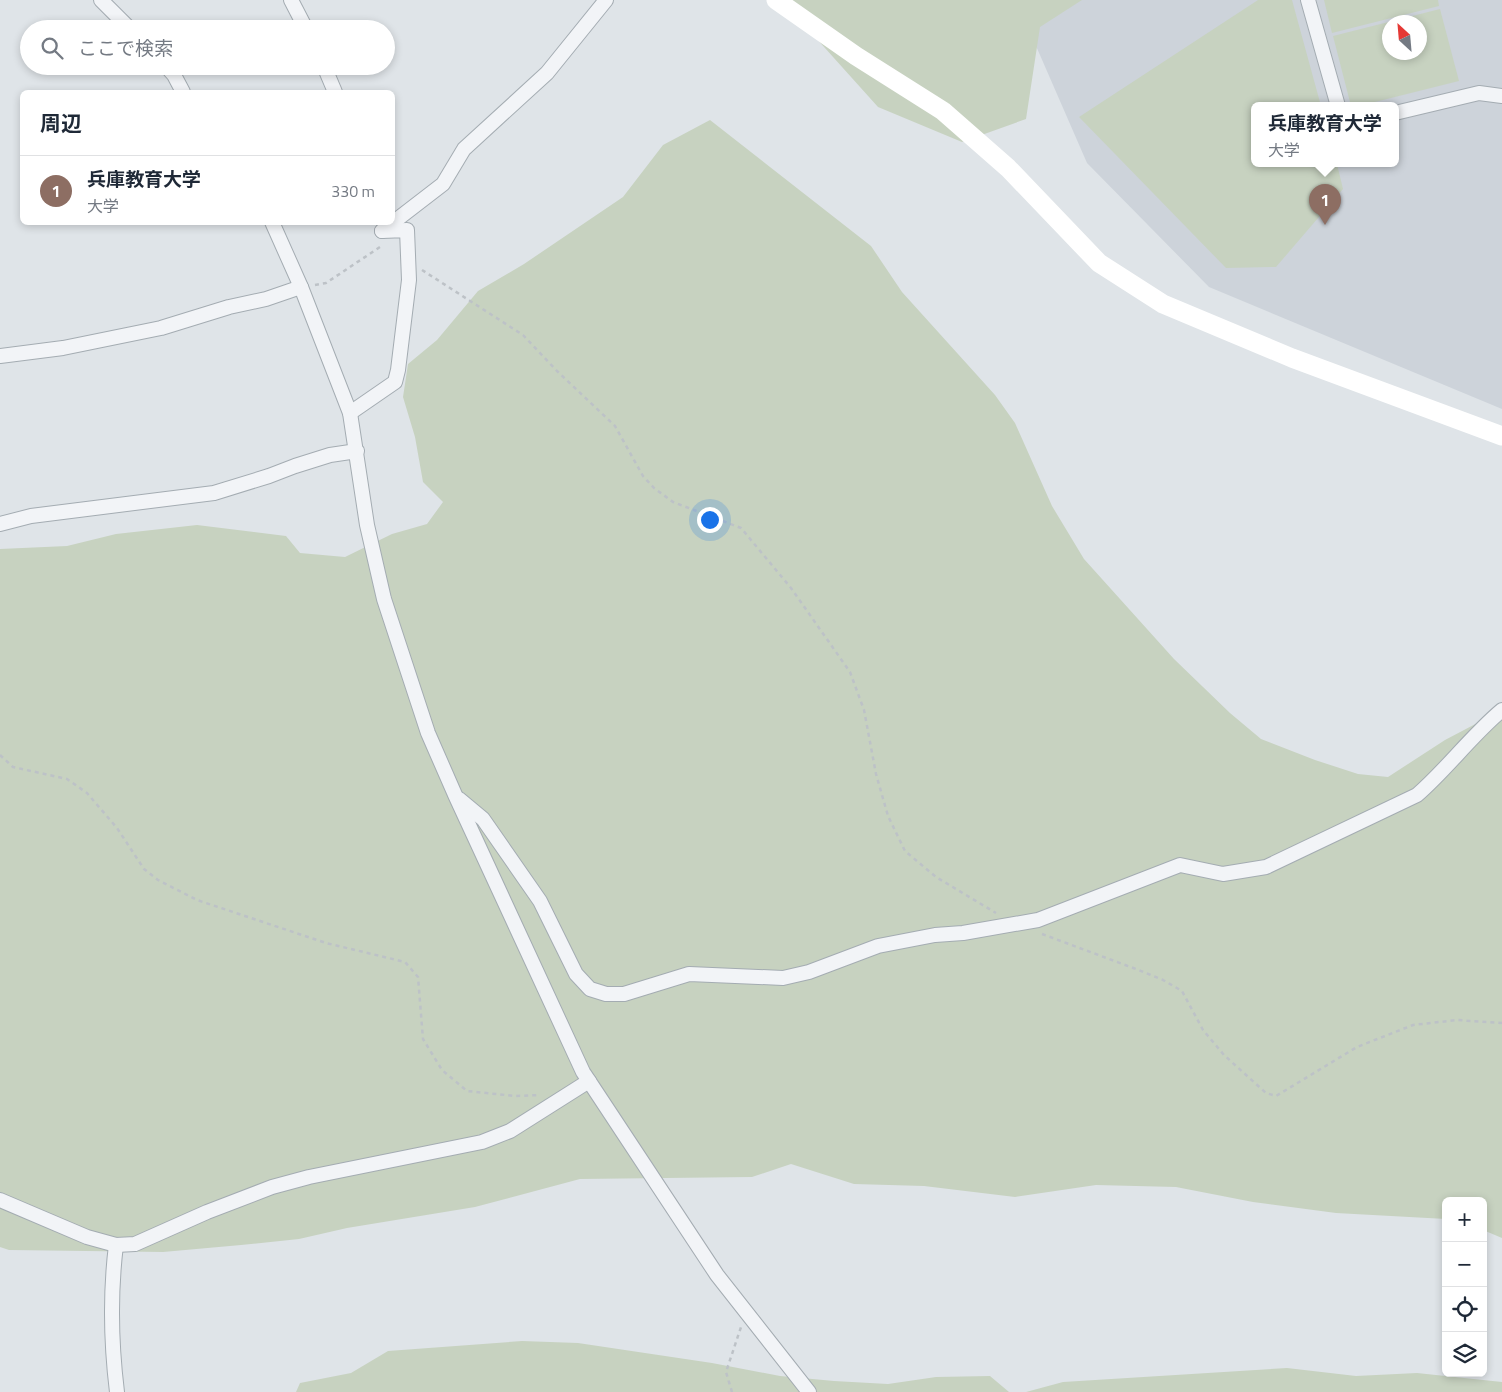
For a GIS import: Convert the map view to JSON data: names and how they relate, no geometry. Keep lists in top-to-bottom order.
{
  "north": "top left",
  "page": {
    "search": "ここで検索",
    "heading": "周辺",
    "popup": ["兵庫教育大学", "大学"],
    "list": [
      {
        "mark": "1",
        "name": "兵庫教育大学",
        "note": "大学",
        "value": "330 m"
      }
    ],
    "pins": "1",
    "map_buttons": ["+", "−"]
  }
}
